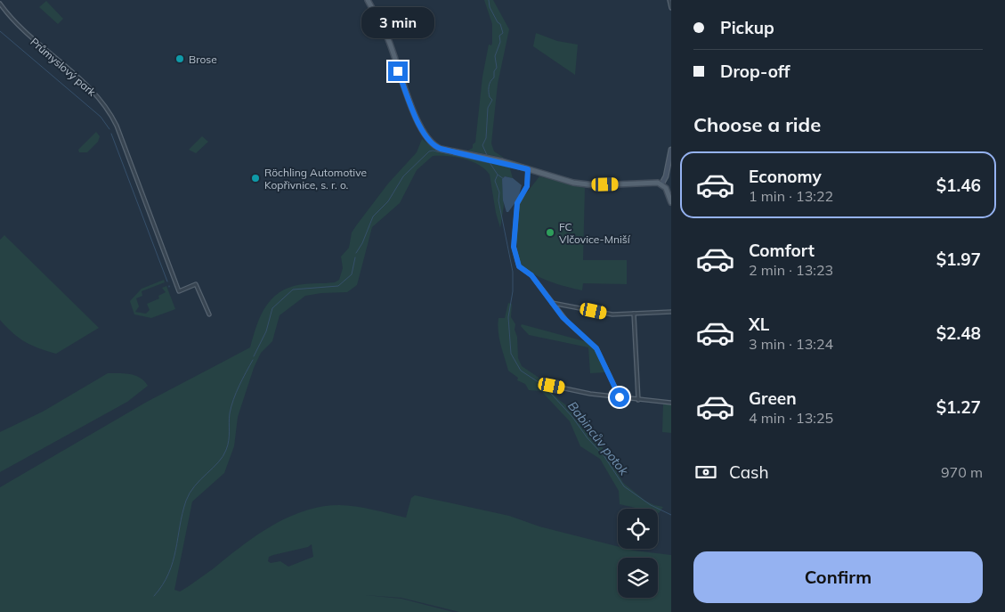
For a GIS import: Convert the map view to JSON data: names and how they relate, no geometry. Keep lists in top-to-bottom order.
{
  "streets": {
    "street": ["Průmyslový park"]
  },
  "water": ["Babincův potok"],
  "places": ["Brose", "Röchling Automotive Kopřivnice, s. r. o.", "FC Vlčovice-Mniší"],
  "page": {
    "banner": ["Pickup", "Drop-off"],
    "bubble": "3 min",
    "heading": "Choose a ride",
    "list": [
      {
        "name": "Economy",
        "note": "1 min · 13:22",
        "value": "$1.46"
      },
      {
        "name": "Comfort",
        "note": "2 min · 13:23",
        "value": "$1.97"
      },
      {
        "name": "XL",
        "note": "3 min · 13:24",
        "value": "$2.48"
      },
      {
        "name": "Green",
        "note": "4 min · 13:25",
        "value": "$1.27"
      }
    ],
    "pay": ["Cash", "970 m"],
    "buttons": "Confirm"
  }
}
